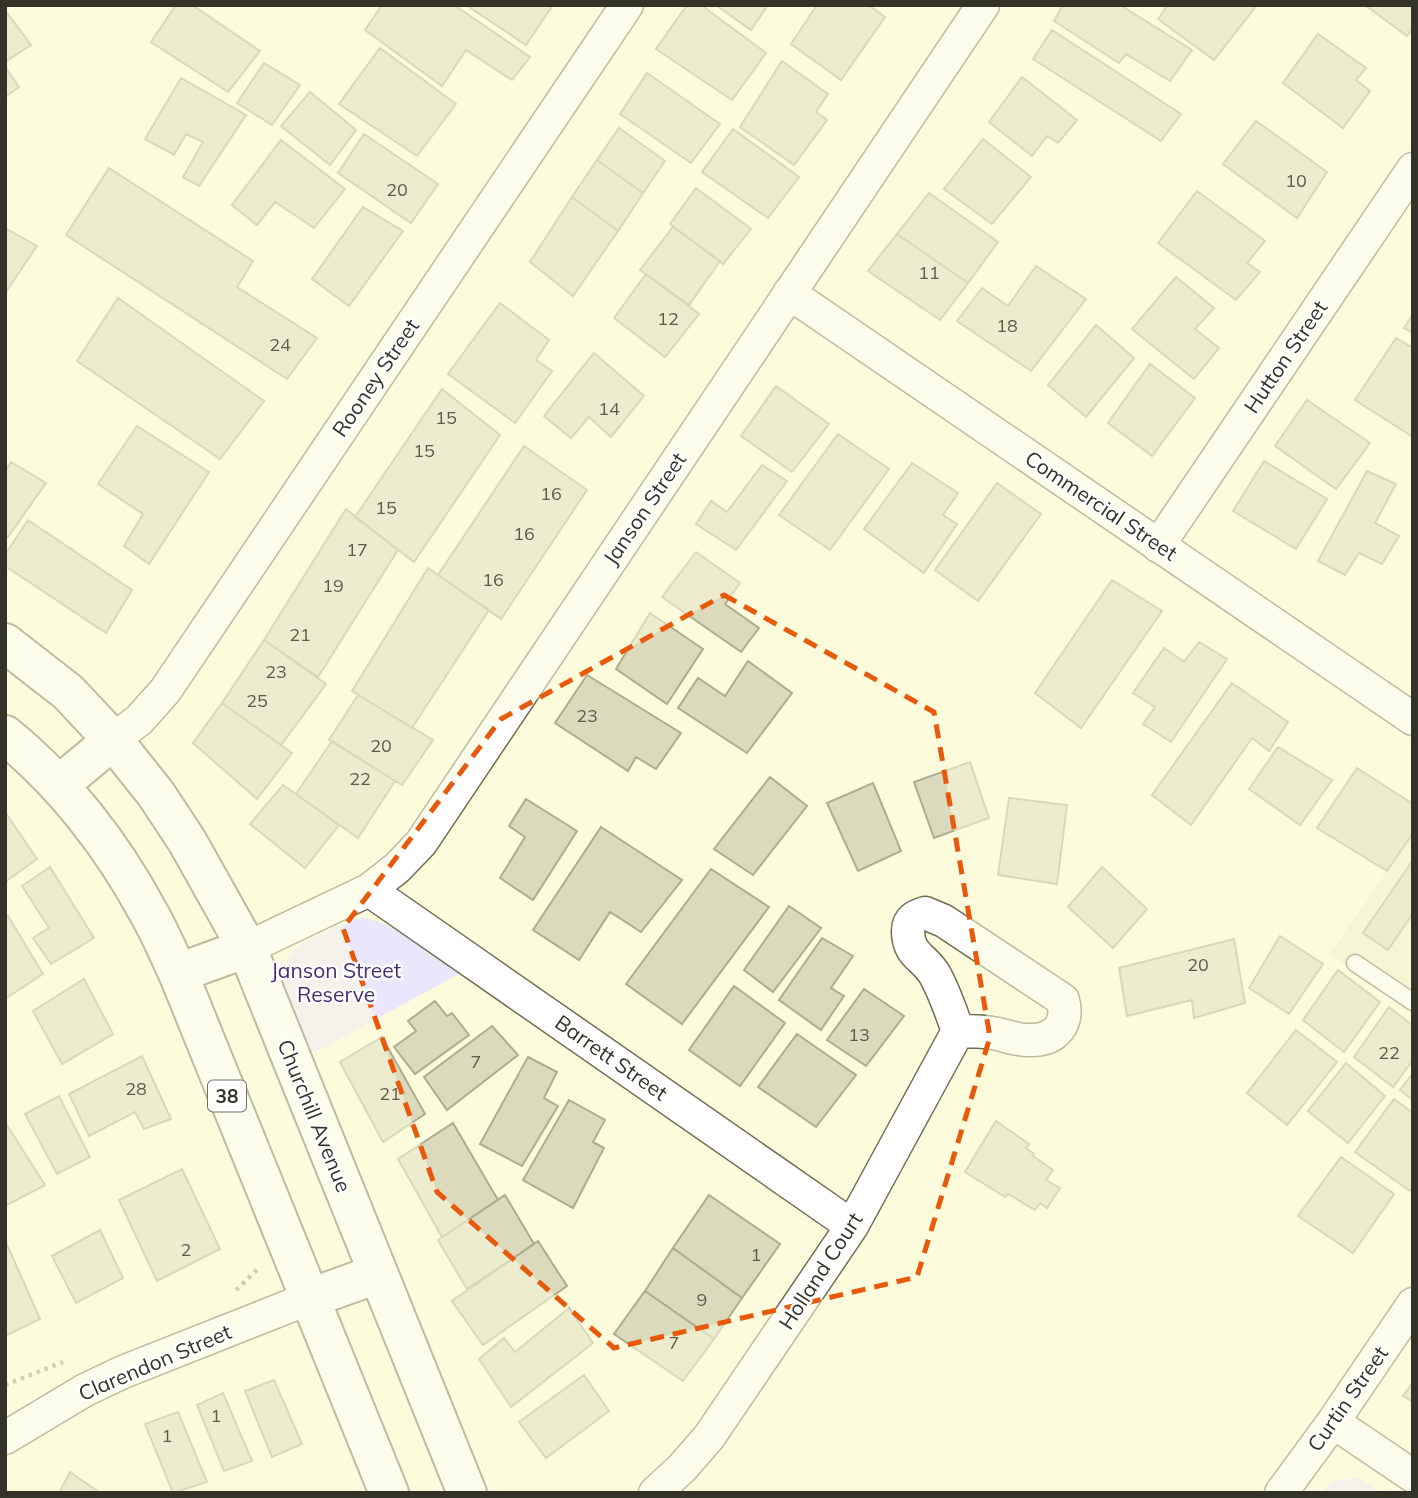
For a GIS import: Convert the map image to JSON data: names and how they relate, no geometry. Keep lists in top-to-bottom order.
{
  "streets": {
    "main road": ["38", "Churchill Avenue"],
    "street": [
      "Hutton Street",
      "Rooney Street",
      "Commercial Street",
      "Janson Street",
      "Barrett Street",
      "Holland Court",
      "Clarendon Street",
      "Curtin Street"
    ]
  },
  "crossings": [
    ["Hutton Street", "Commercial Street"],
    ["Rooney Street", "Churchill Avenue"],
    ["Commercial Street", "Janson Street"],
    ["Janson Street", "Barrett Street"],
    ["Janson Street", "Churchill Avenue"],
    ["Barrett Street", "Holland Court"],
    ["38", "Clarendon Street"]
  ],
  "parks": ["Janson Street Reserve"],
  "house_numbers": [
    "10",
    "20",
    "11",
    "12",
    "18",
    "24",
    "14",
    "15",
    "15",
    "16",
    "15",
    "16",
    "17",
    "16",
    "19",
    "21",
    "23",
    "25",
    "23",
    "20",
    "22",
    "20",
    "13",
    "22",
    "7",
    "28",
    "21",
    "2",
    "1",
    "9",
    "7",
    "1",
    "1"
  ]
}
